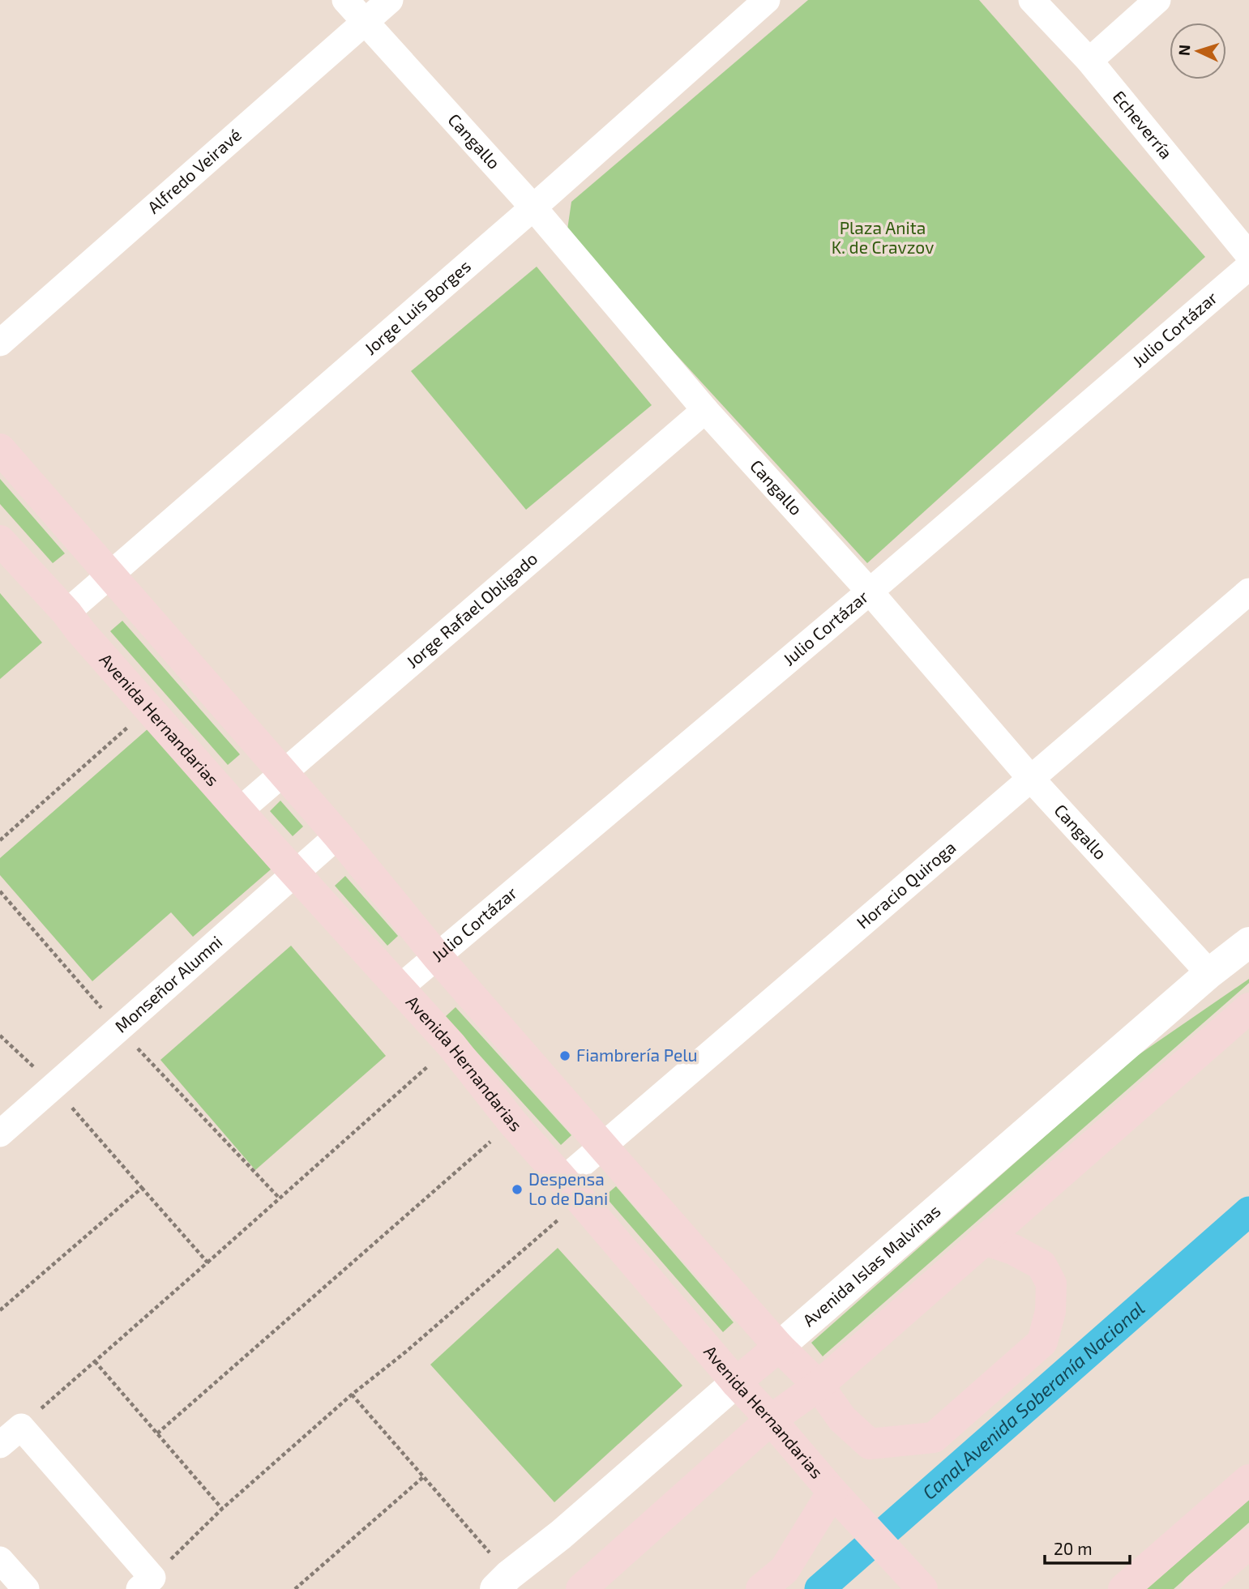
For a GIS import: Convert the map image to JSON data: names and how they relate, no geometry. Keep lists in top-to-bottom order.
{
  "streets": {
    "main road": ["Avenida Hernandarias", "Avenida Islas Malvinas"],
    "street": [
      "Echeverría",
      "Cangallo",
      "Alfredo Veiravé",
      "Jorge Luis Borges",
      "Julio Cortázar",
      "Jorge Rafael Obligado",
      "Horacio Quiroga",
      "Monseñor Alumni"
    ]
  },
  "crossings": [
    ["Cangallo", "Alfredo Veiravé"],
    ["Cangallo", "Jorge Luis Borges"],
    ["Cangallo", "Julio Cortázar"],
    ["Cangallo", "Jorge Rafael Obligado"],
    ["Cangallo", "Horacio Quiroga"],
    ["Cangallo", "Avenida Islas Malvinas"],
    ["Jorge Luis Borges", "Avenida Hernandarias"],
    ["Julio Cortázar", "Avenida Hernandarias"],
    ["Jorge Rafael Obligado", "Avenida Hernandarias"],
    ["Avenida Hernandarias", "Horacio Quiroga"],
    ["Avenida Hernandarias", "Monseñor Alumni"],
    ["Avenida Hernandarias", "Avenida Islas Malvinas"]
  ],
  "water": ["Canal Avenida Soberanía Nacional"],
  "parks": ["Plaza Anita K. de Cravzov"],
  "places": ["Fiambrería Pelu", "Despensa Lo de Dani"],
  "scale_bar": "20 m",
  "north": "left"
}
